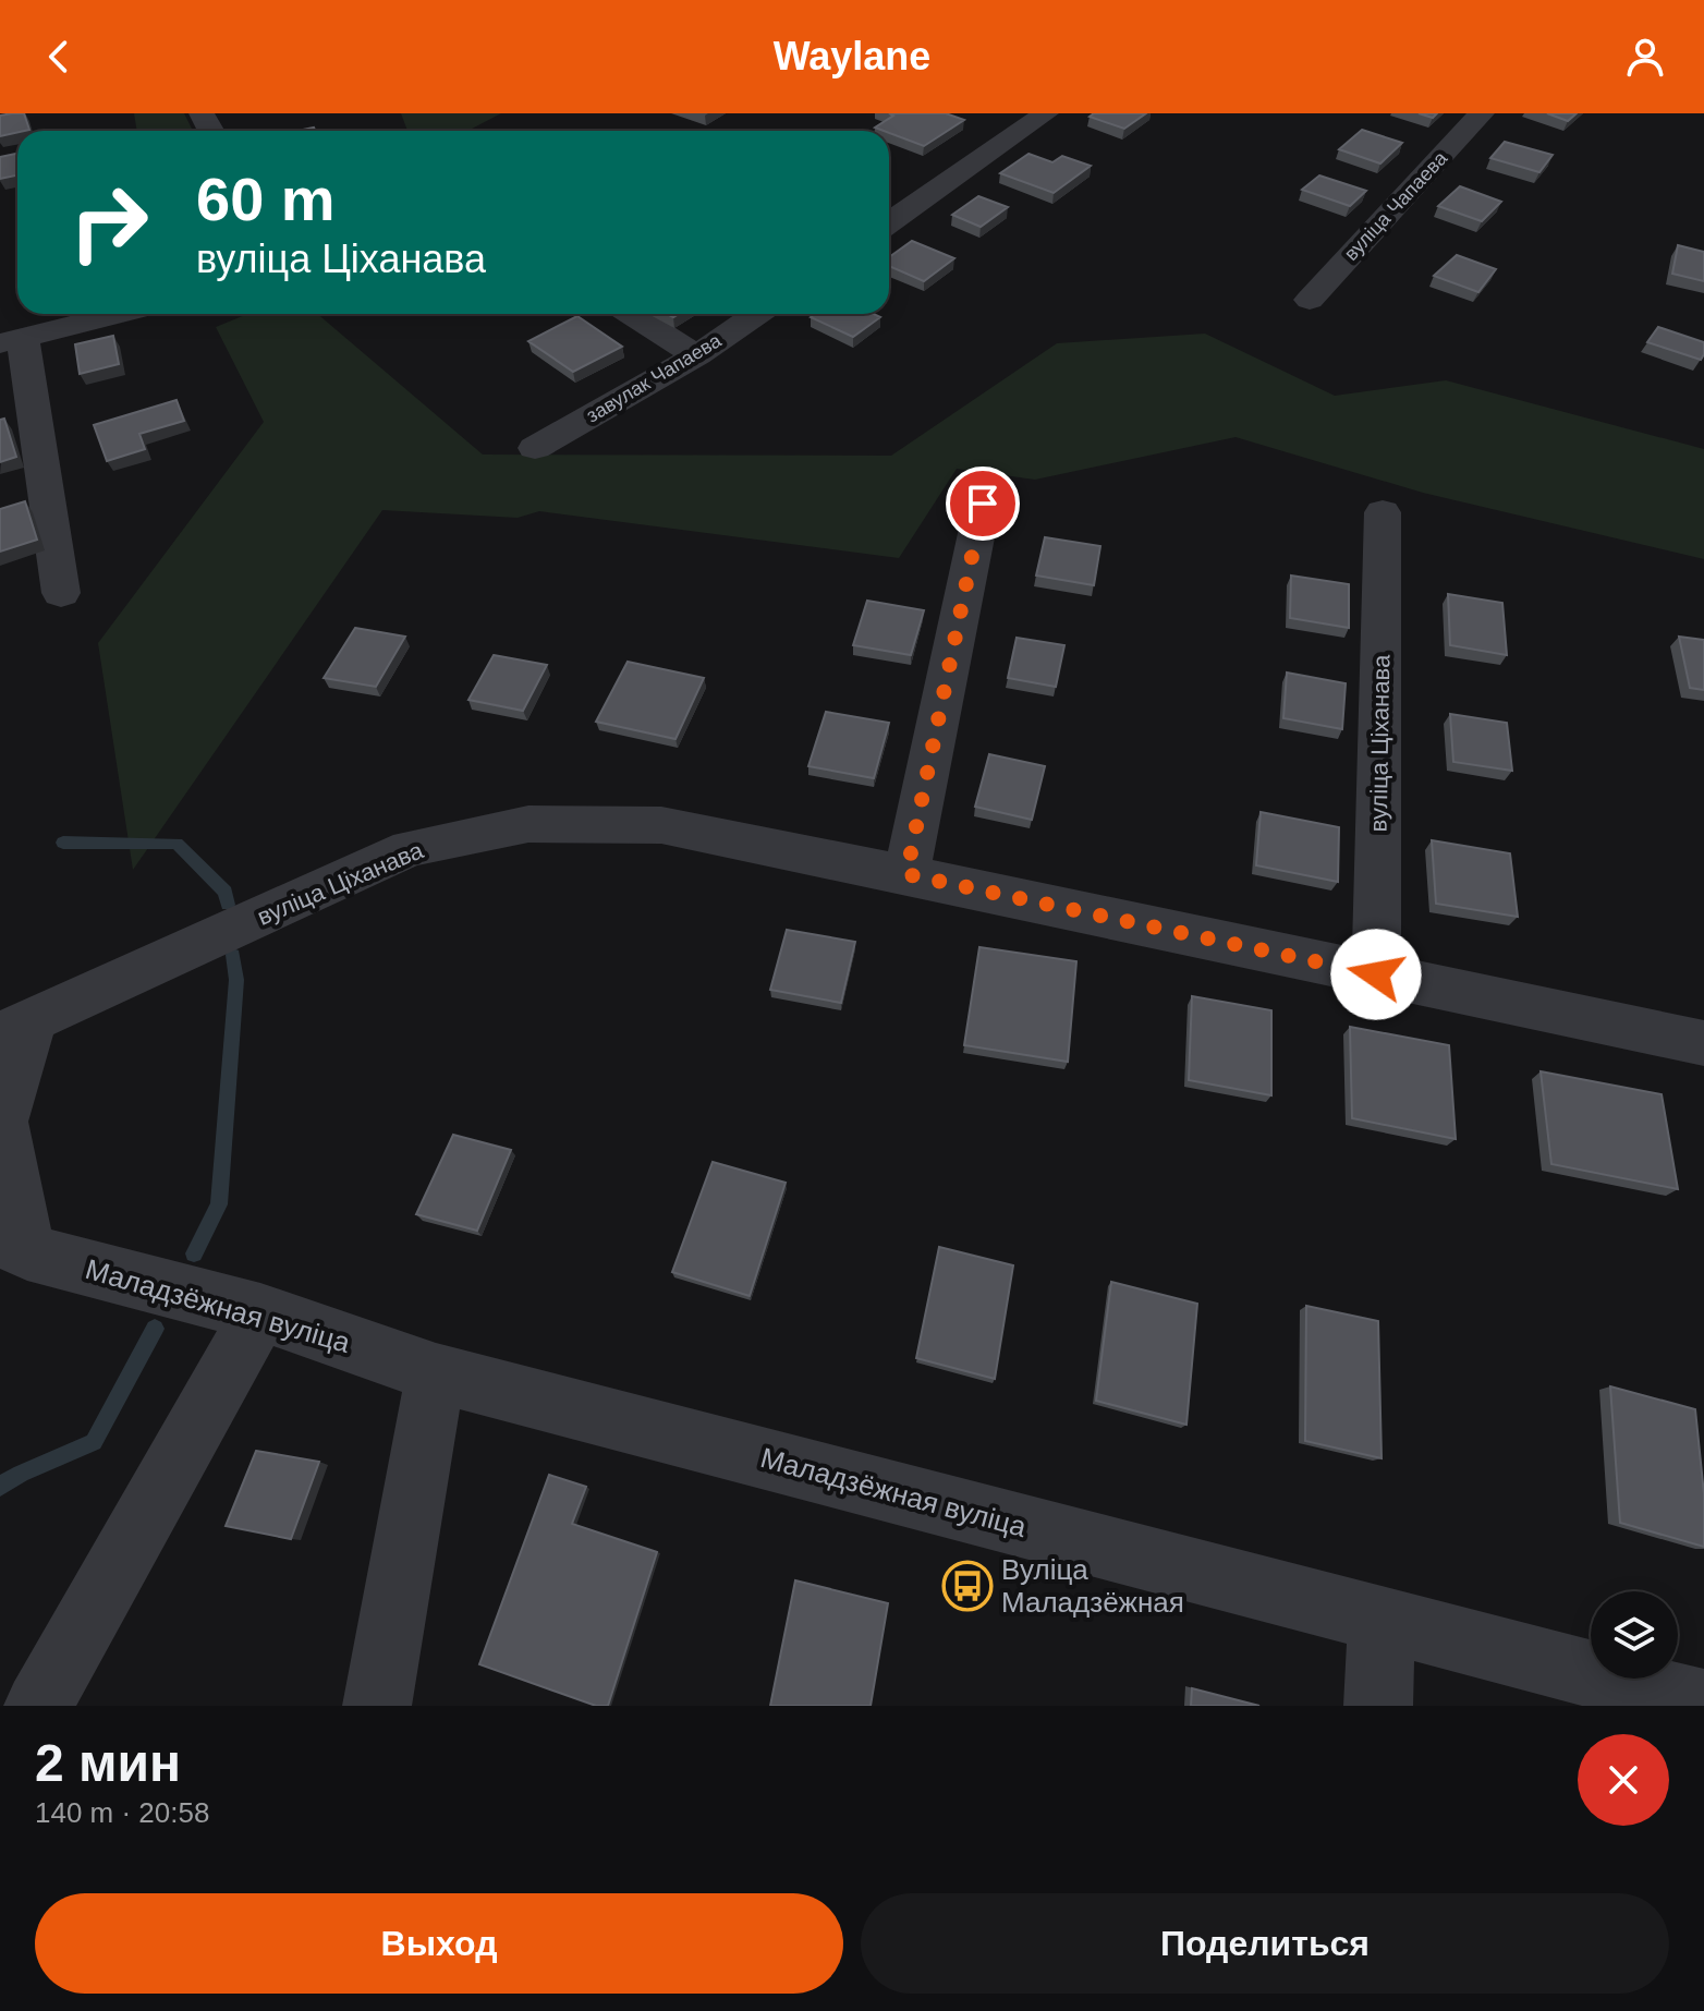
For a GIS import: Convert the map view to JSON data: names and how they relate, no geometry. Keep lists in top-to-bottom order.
{
  "streets": {
    "street": [
      "вуліца Чапаева",
      "завулак Чапаева",
      "вуліца Ціханава",
      "Маладзёжная вуліца"
    ]
  },
  "places": {
    "bus stop": ["Вуліца Маладзёжная"]
  },
  "page": {
    "header": "Waylane",
    "turn": ["60 m", "вуліца Ціханава"],
    "heading": ["2 мин", "140 m · 20:58"],
    "buttons": ["Выход", "Поделиться"]
  }
}
